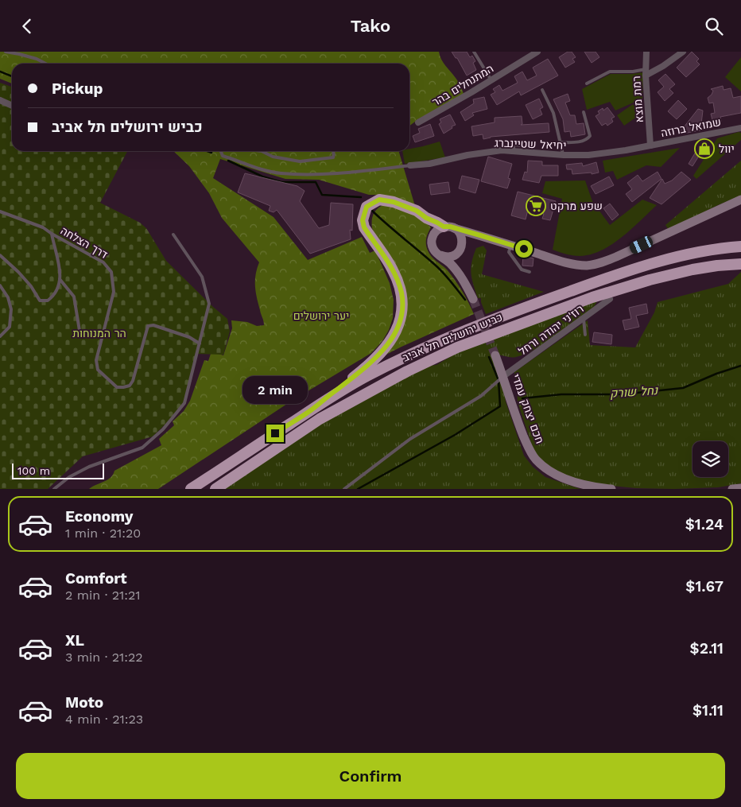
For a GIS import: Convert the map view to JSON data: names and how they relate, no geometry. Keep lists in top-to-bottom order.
{
  "streets": {
    "highway": ["כביש ירושלים תל אביב"],
    "main road": ["חכם יצחק עמדי"],
    "street": [
      "המתנחלים בהר",
      "רמת מוצא",
      "שמואל ברוזה",
      "יחיאל שטיינברג",
      "רוז'ני יהודה ורחל"
    ],
    "lane": ["דרך הצלחה"]
  },
  "crossings": [
    ["רמת מוצא", "שמואל ברוזה"],
    ["רמת מוצא", "יחיאל שטיינברג"],
    ["שמואל ברוזה", "יחיאל שטיינברג"],
    ["רוז'ני יהודה ורחל", "חכם יצחק עמדי"]
  ],
  "water": ["נחל שורק"],
  "parks": ["יער ירושלים", "הר המנוחות"],
  "places": {
    "shop": ["יוול"],
    "supermarket": ["שפע מרקט"]
  },
  "scale_bar": "100 m",
  "page": {
    "header": "Tako",
    "banner": ["Pickup", "כביש ירושלים תל אביב"],
    "bubble": "2 min",
    "scale": "100 m",
    "list": [
      {
        "name": "Economy",
        "note": "1 min · 21:20",
        "value": "$1.24"
      },
      {
        "name": "Comfort",
        "note": "2 min · 21:21",
        "value": "$1.67"
      },
      {
        "name": "XL",
        "note": "3 min · 21:22",
        "value": "$2.11"
      },
      {
        "name": "Moto",
        "note": "4 min · 21:23",
        "value": "$1.11"
      }
    ],
    "buttons": "Confirm"
  }
}
